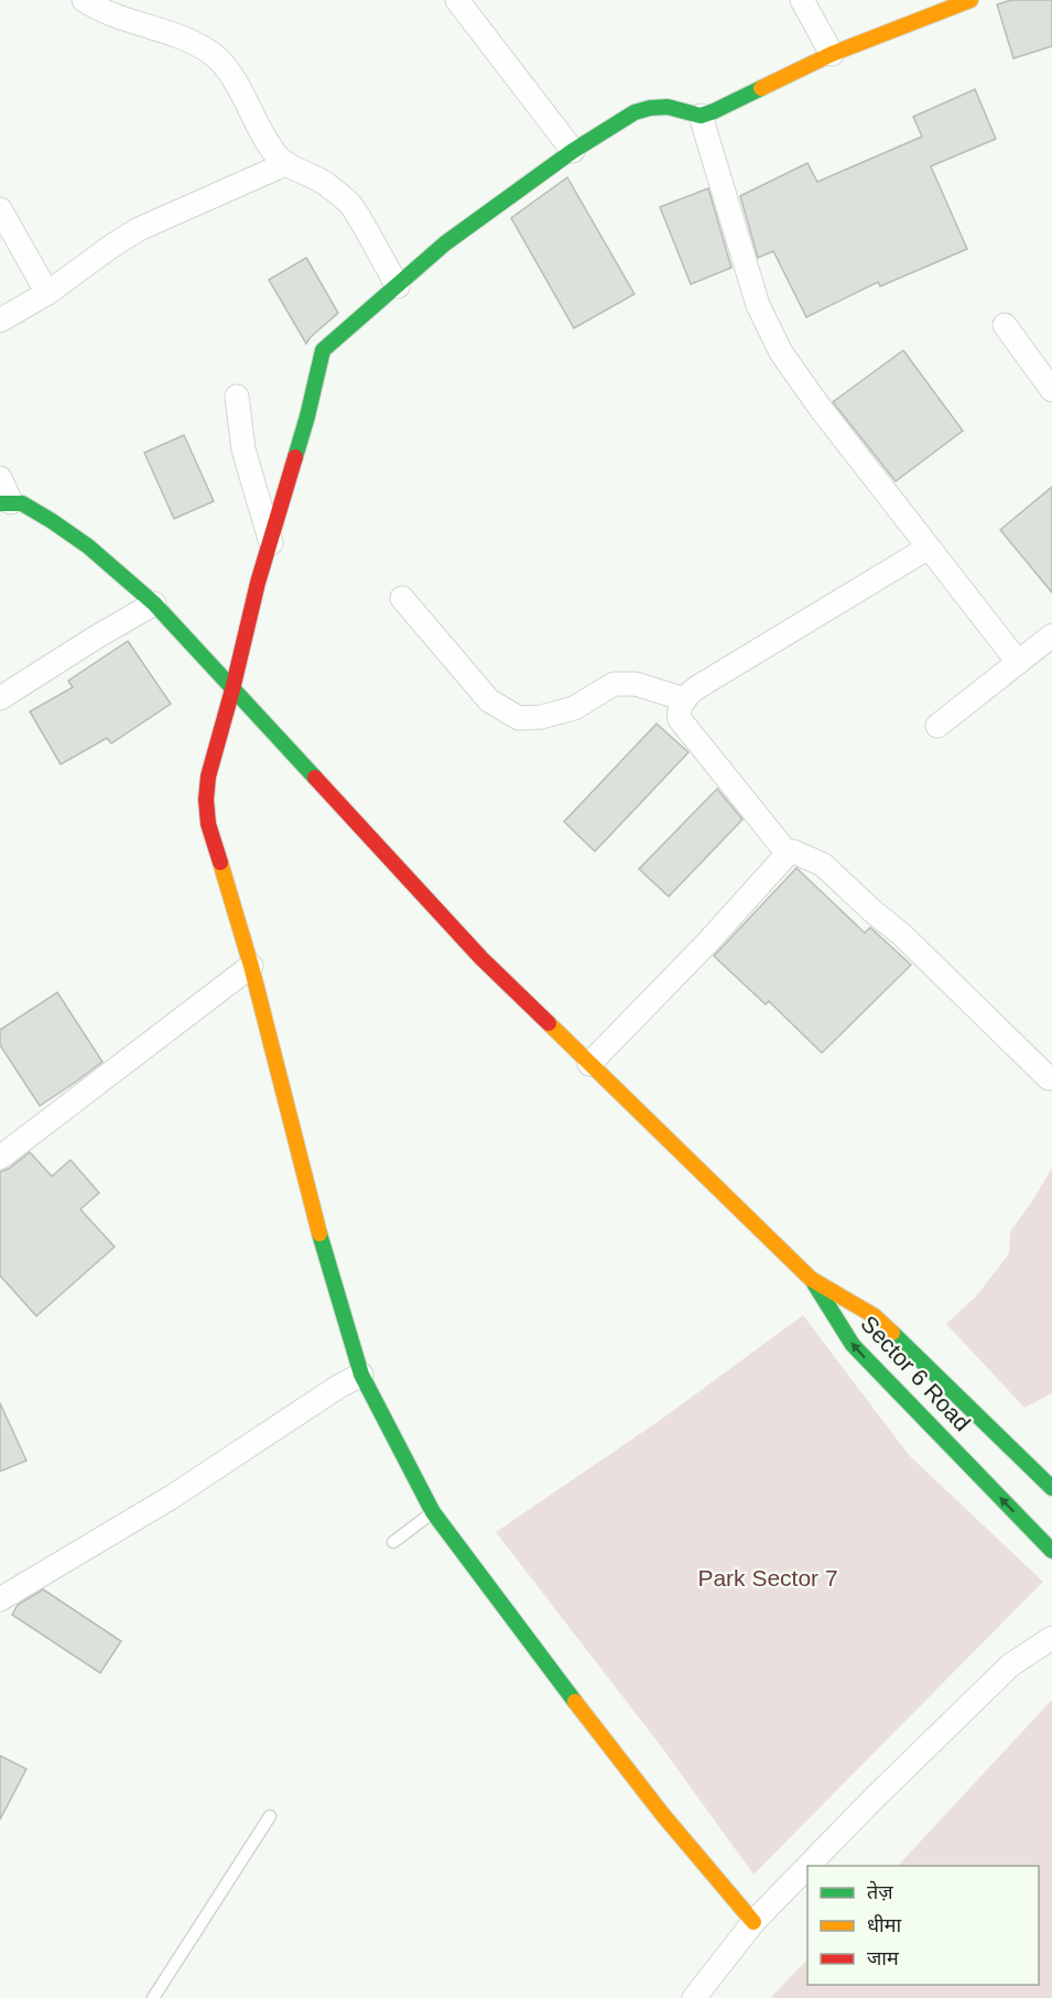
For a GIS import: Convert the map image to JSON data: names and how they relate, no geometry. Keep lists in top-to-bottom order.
{
  "streets": {
    "street": ["Sector 6 Road"]
  },
  "parks": ["Park Sector 7"],
  "legend": ["तेज़", "धीमा", "जाम"]
}
